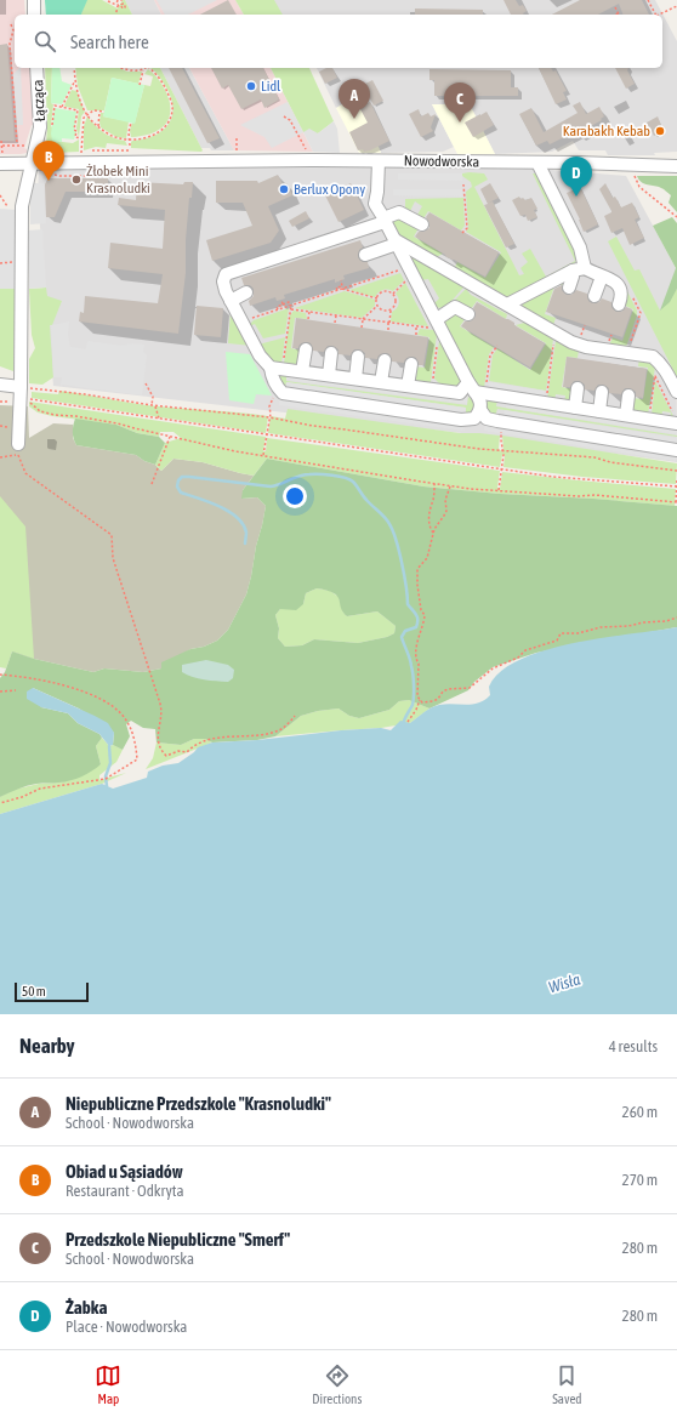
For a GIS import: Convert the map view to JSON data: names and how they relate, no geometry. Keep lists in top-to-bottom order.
{
  "streets": {
    "street": ["Łącząca", "Nowodworska"]
  },
  "crossings": [
    ["Łącząca", "Nowodworska"]
  ],
  "water": ["Wisła"],
  "places": [
    "Lidl",
    "Karabakh Kebab",
    "Żłobek Mini Krasnoludki",
    "Berlux Opony"
  ],
  "scale_bar": "50 m",
  "page": {
    "search": "Search here",
    "pins": [
      "A",
      "C",
      "B",
      "D"
    ],
    "scale": "50 m",
    "heading": ["Nearby", "4 results"],
    "list": [
      {
        "mark": "A",
        "name": "Niepubliczne Przedszkole \"Krasnoludki\"",
        "note": "School · Nowodworska",
        "value": "260 m"
      },
      {
        "mark": "B",
        "name": "Obiad u Sąsiadów",
        "note": "Restaurant · Odkryta",
        "value": "270 m"
      },
      {
        "mark": "C",
        "name": "Przedszkole Niepubliczne \"Smerf\"",
        "note": "School · Nowodworska",
        "value": "280 m"
      },
      {
        "mark": "D",
        "name": "Żabka",
        "note": "Place · Nowodworska",
        "value": "280 m"
      }
    ],
    "nav": ["Map", "Directions", "Saved"]
  }
}
